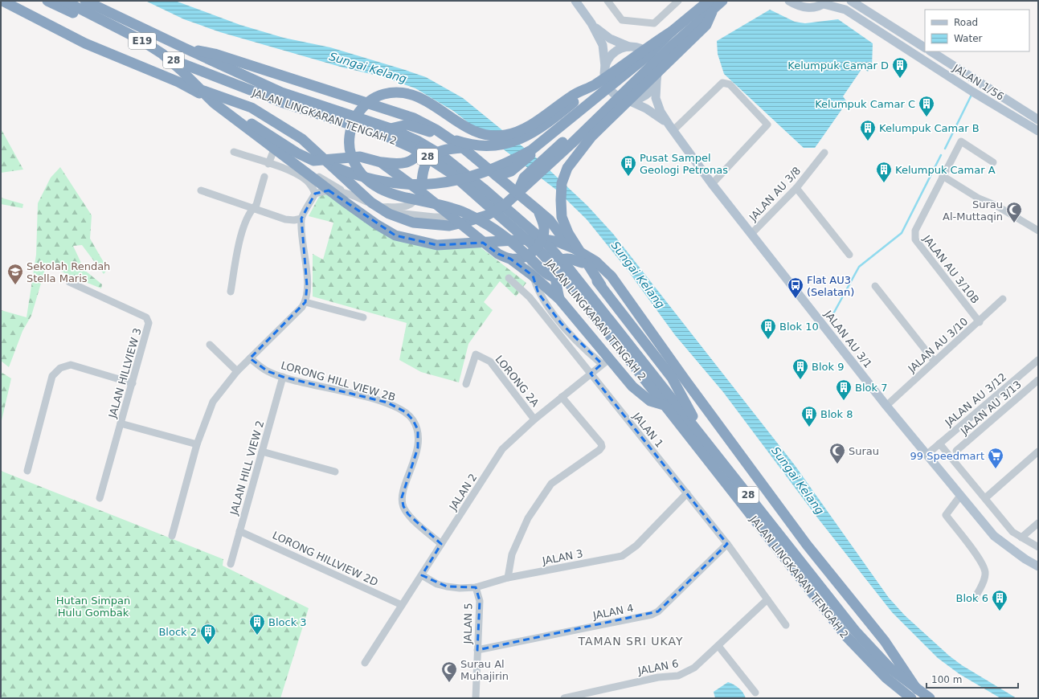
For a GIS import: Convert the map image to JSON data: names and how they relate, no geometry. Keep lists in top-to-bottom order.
{
  "streets": {
    "highway": ["E19", "28", "JALAN LINGKARAN TENGAH 2"],
    "main road": ["JALAN 1/56", "JALAN AU 3/1"],
    "street": [
      "JALAN AU 3/8",
      "JALAN AU 3/10B",
      "JALAN AU 3/10",
      "JALAN HILLVIEW 3",
      "LORONG HILL VIEW 2B",
      "LORONG 2A",
      "JALAN AU 3/12",
      "JALAN AU 3/13",
      "JALAN 1",
      "JALAN HILL VIEW 2",
      "JALAN 2",
      "JALAN 3",
      "LORONG HILLVIEW 2D",
      "JALAN 4",
      "JALAN 5",
      "JALAN 6"
    ]
  },
  "crossings": [
    ["JALAN AU 3/8", "JALAN AU 3/1"],
    ["JALAN AU 3/10B", "JALAN AU 3/10"],
    ["JALAN AU 3/1", "JALAN AU 3/10"],
    ["JALAN AU 3/1", "JALAN AU 3/12"],
    ["LORONG HILL VIEW 2B", "JALAN HILL VIEW 2"],
    ["LORONG HILL VIEW 2B", "JALAN 2"],
    ["LORONG 2A", "JALAN 2"],
    ["JALAN 1", "JALAN 2"],
    ["JALAN 1", "JALAN 3"],
    ["JALAN 1", "JALAN 4"],
    ["JALAN 1", "JALAN 6"],
    ["JALAN HILL VIEW 2", "LORONG HILLVIEW 2D"],
    ["JALAN 2", "JALAN 3"],
    ["JALAN 2", "LORONG HILLVIEW 2D"],
    ["JALAN 3", "JALAN 5"],
    ["JALAN 4", "JALAN 5"]
  ],
  "districts": ["TAMAN SRI UKAY"],
  "water": ["Sungai Kelang"],
  "parks": ["Hutan Simpan Hulu Gombak"],
  "places": {
    "building": [
      "Kelumpuk Camar D",
      "Kelumpuk Camar C",
      "Kelumpuk Camar B",
      "Pusat Sampel Geologi Petronas",
      "Kelumpuk Camar A",
      "Blok 10",
      "Blok 9",
      "Blok 7",
      "Blok 8",
      "Blok 6",
      "Block 3",
      "Block 2"
    ],
    "mosque": ["Surau Al-Muttaqin", "Surau", "Surau Al Muhajirin"],
    "school or university": ["Sekolah Rendah Stella Maris"],
    "bus stop": ["Flat AU3 (Selatan)"],
    "supermarket": ["99 Speedmart"]
  },
  "legend": ["Road", "Water"],
  "scale_bar": "100 m"
}
